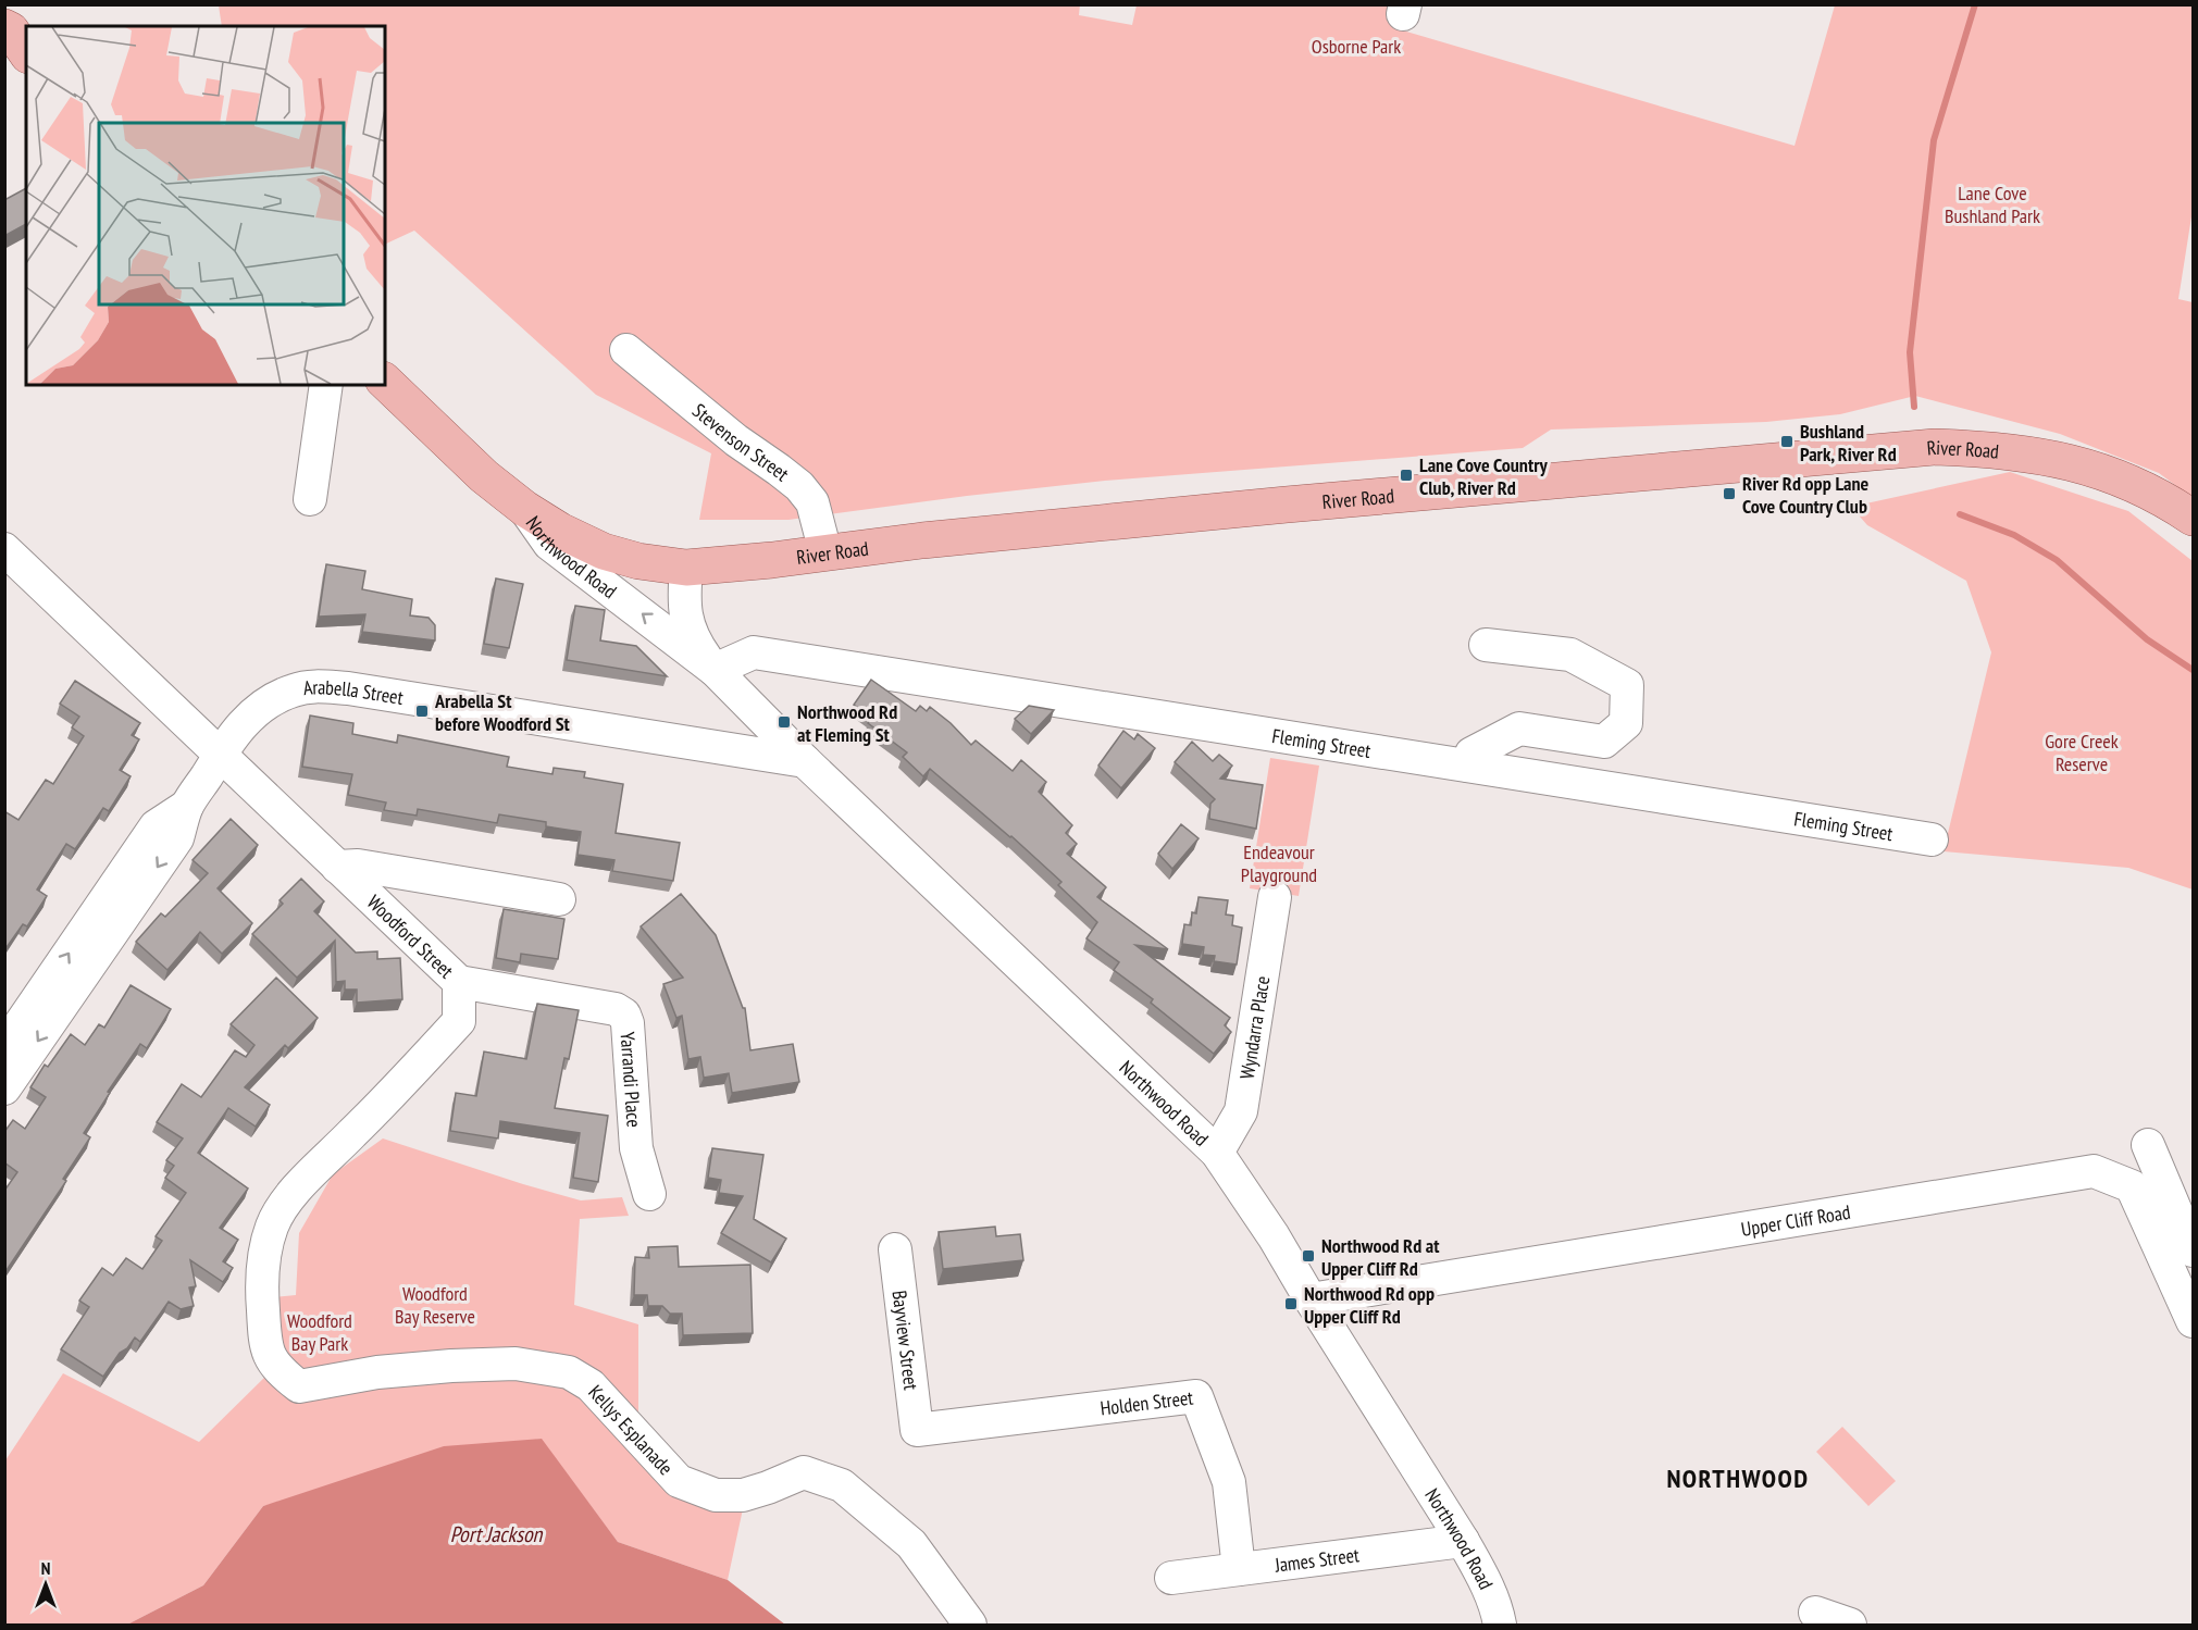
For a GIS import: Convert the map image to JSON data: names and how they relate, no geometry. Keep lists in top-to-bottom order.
{
  "streets": {
    "main road": ["River Road", "Northwood Road"],
    "street": [
      "Stevenson Street",
      "Arabella Street",
      "Fleming Street",
      "Woodford Street",
      "Wyndarra Place",
      "Yarrandi Place",
      "Upper Cliff Road",
      "Bayview Street",
      "Holden Street",
      "Kellys Esplanade",
      "James Street"
    ]
  },
  "crossings": [
    ["Stevenson Street", "River Road"],
    ["River Road", "Northwood Road"],
    ["Northwood Road", "Arabella Street"],
    ["Northwood Road", "Fleming Street"],
    ["Northwood Road", "Wyndarra Place"],
    ["Northwood Road", "Upper Cliff Road"],
    ["Northwood Road", "James Street"],
    ["Arabella Street", "Woodford Street"],
    ["Woodford Street", "Yarrandi Place"],
    ["Woodford Street", "Kellys Esplanade"],
    ["Bayview Street", "Holden Street"],
    ["Holden Street", "James Street"]
  ],
  "districts": ["NORTHWOOD"],
  "water": ["Port Jackson"],
  "parks": [
    "Osborne Park",
    "Lane Cove Bushland Park",
    "Gore Creek Reserve",
    "Endeavour Playground",
    "Woodford Bay Reserve",
    "Woodford Bay Park"
  ],
  "places": {
    "transit": [
      "Bushland Park, River Rd",
      "Lane Cove Country Club, River Rd",
      "River Rd opp Lane Cove Country Club",
      "Arabella St before Woodford St",
      "Northwood Rd at Fleming St",
      "Northwood Rd at Upper Cliff Rd",
      "Northwood Rd opp Upper Cliff Rd"
    ]
  },
  "north": "top"
}
